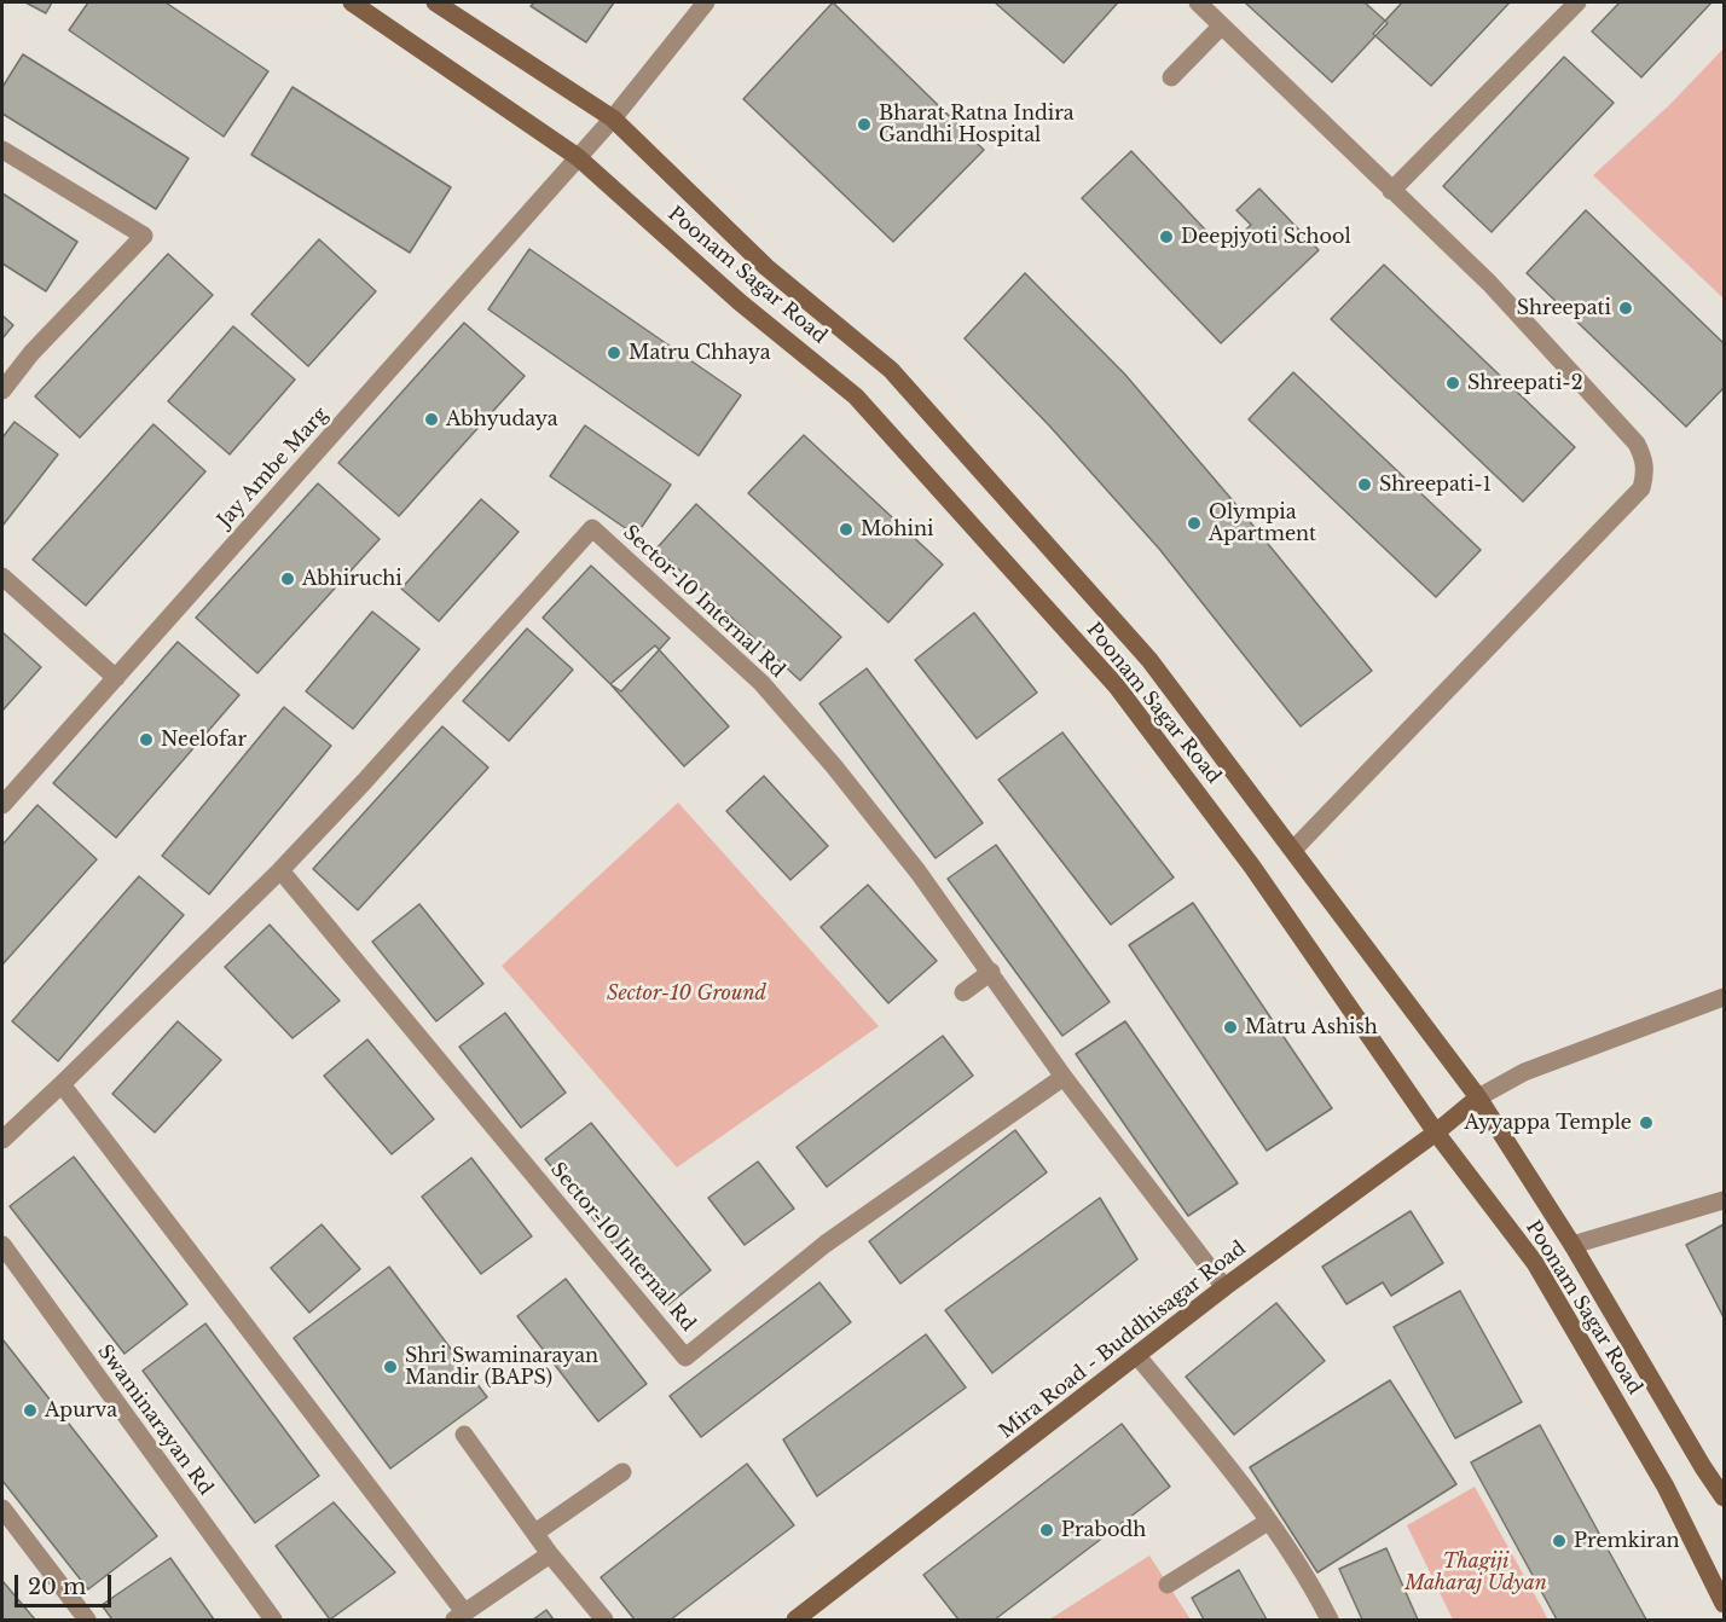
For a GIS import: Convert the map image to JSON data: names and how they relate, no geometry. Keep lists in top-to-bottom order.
{
  "streets": {
    "main road": ["Poonam Sagar Road", "Mira Road - Buddhisagar Road"],
    "street": ["Jay Ambe Marg", "Sector-10 Internal Rd", "Swaminarayan Rd"]
  },
  "crossings": [
    ["Poonam Sagar Road", "Jay Ambe Marg"],
    ["Poonam Sagar Road", "Mira Road - Buddhisagar Road"],
    ["Sector-10 Internal Rd", "Mira Road - Buddhisagar Road"]
  ],
  "parks": ["Sector-10 Ground", "Thagiji Maharaj Udyan"],
  "places": [
    "Bharat Ratna Indira Gandhi Hospital",
    "Deepjyoti School",
    "Shreepati",
    "Matru Chhaya",
    "Shreepati-2",
    "Abhyudaya",
    "Shreepati-1",
    "Olympia Apartment",
    "Mohini",
    "Abhiruchi",
    "Neelofar",
    "Matru Ashish",
    "Ayyappa Temple",
    "Shri Swaminarayan Mandir (BAPS)",
    "Apurva",
    "Prabodh",
    "Premkiran"
  ],
  "scale_bar": "20 m"
}
